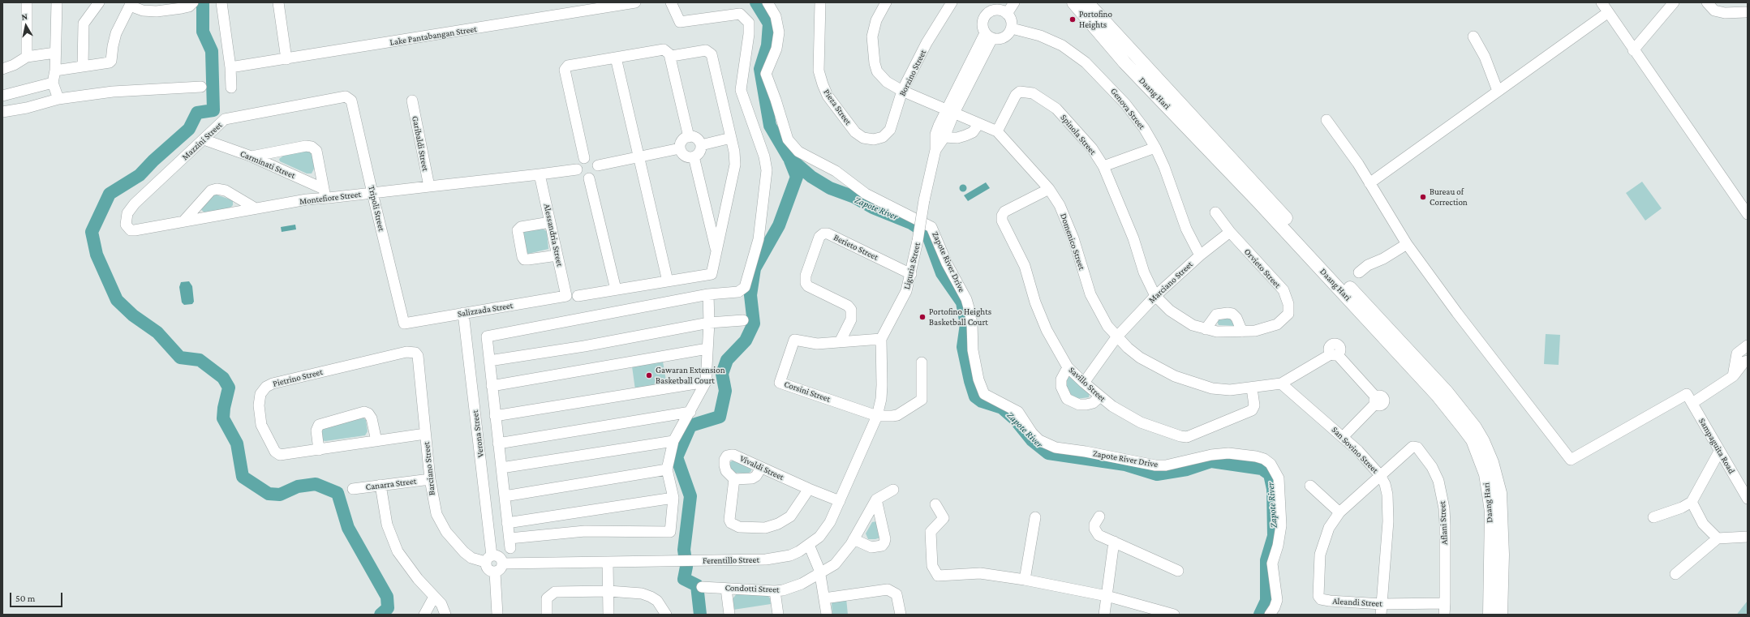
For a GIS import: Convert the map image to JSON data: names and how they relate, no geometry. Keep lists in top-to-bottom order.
{
  "streets": {
    "main road": ["Daang Hari"],
    "street": [
      "Lake Pantabangan Street",
      "Borzino Street",
      "Pieza Street",
      "Genova Street",
      "Spinola Street",
      "Mazzini Street",
      "Garibaldi Street",
      "Carminati Street",
      "Montefiore Street",
      "Tripoli Street",
      "Alessandria Street",
      "Domenico Street",
      "Berieto Street",
      "Zapote River Drive",
      "Liguria Street",
      "Orvieto Street",
      "Marciano Street",
      "Salizzada Street",
      "Pietrino Street",
      "Savillo Street",
      "Corsini Street",
      "Verona Street",
      "Sampaguita Road",
      "San Sovino Street",
      "Vivaldi Street",
      "Barciano Street",
      "Canarra Street",
      "Aflani Street",
      "Ferentillo Street",
      "Condotti Street",
      "Aleandi Street"
    ]
  },
  "crossings": [
    ["Borzino Street", "Pieza Street"],
    ["Borzino Street", "Domenico Street"],
    ["Genova Street", "Liguria Street"],
    ["Genova Street", "Marciano Street"],
    ["Spinola Street", "Domenico Street"],
    ["Spinola Street", "Orvieto Street"],
    ["Spinola Street", "Marciano Street"],
    ["Mazzini Street", "Carminati Street"],
    ["Mazzini Street", "Montefiore Street"],
    ["Mazzini Street", "Tripoli Street"],
    ["Garibaldi Street", "Montefiore Street"],
    ["Carminati Street", "Montefiore Street"],
    ["Montefiore Street", "Tripoli Street"],
    ["Montefiore Street", "Alessandria Street"],
    ["Tripoli Street", "Salizzada Street"],
    ["Alessandria Street", "Salizzada Street"],
    ["Domenico Street", "Liguria Street"],
    ["Domenico Street", "Marciano Street"],
    ["Domenico Street", "Savillo Street"],
    ["Domenico Street", "San Sovino Street"],
    ["Berieto Street", "Liguria Street"],
    ["Berieto Street", "Corsini Street"],
    ["Liguria Street", "Corsini Street"],
    ["Liguria Street", "Ferentillo Street"],
    ["Orvieto Street", "Marciano Street"],
    ["Marciano Street", "Savillo Street"],
    ["Salizzada Street", "Verona Street"],
    ["Pietrino Street", "Barciano Street"],
    ["Corsini Street", "Ferentillo Street"],
    ["Verona Street", "Barciano Street"],
    ["Verona Street", "Ferentillo Street"],
    ["San Sovino Street", "Aleandi Street"],
    ["Vivaldi Street", "Ferentillo Street"],
    ["Barciano Street", "Canarra Street"],
    ["Barciano Street", "Ferentillo Street"],
    ["Aflani Street", "Aleandi Street"]
  ],
  "water": ["Zapote River"],
  "places": [
    "Portofino Heights",
    "Bureau of Correction",
    "Portofino Heights Basketball Court",
    "Gawaran Extension Basketball Court"
  ],
  "scale_bar": "50 m",
  "north": "top"
}
